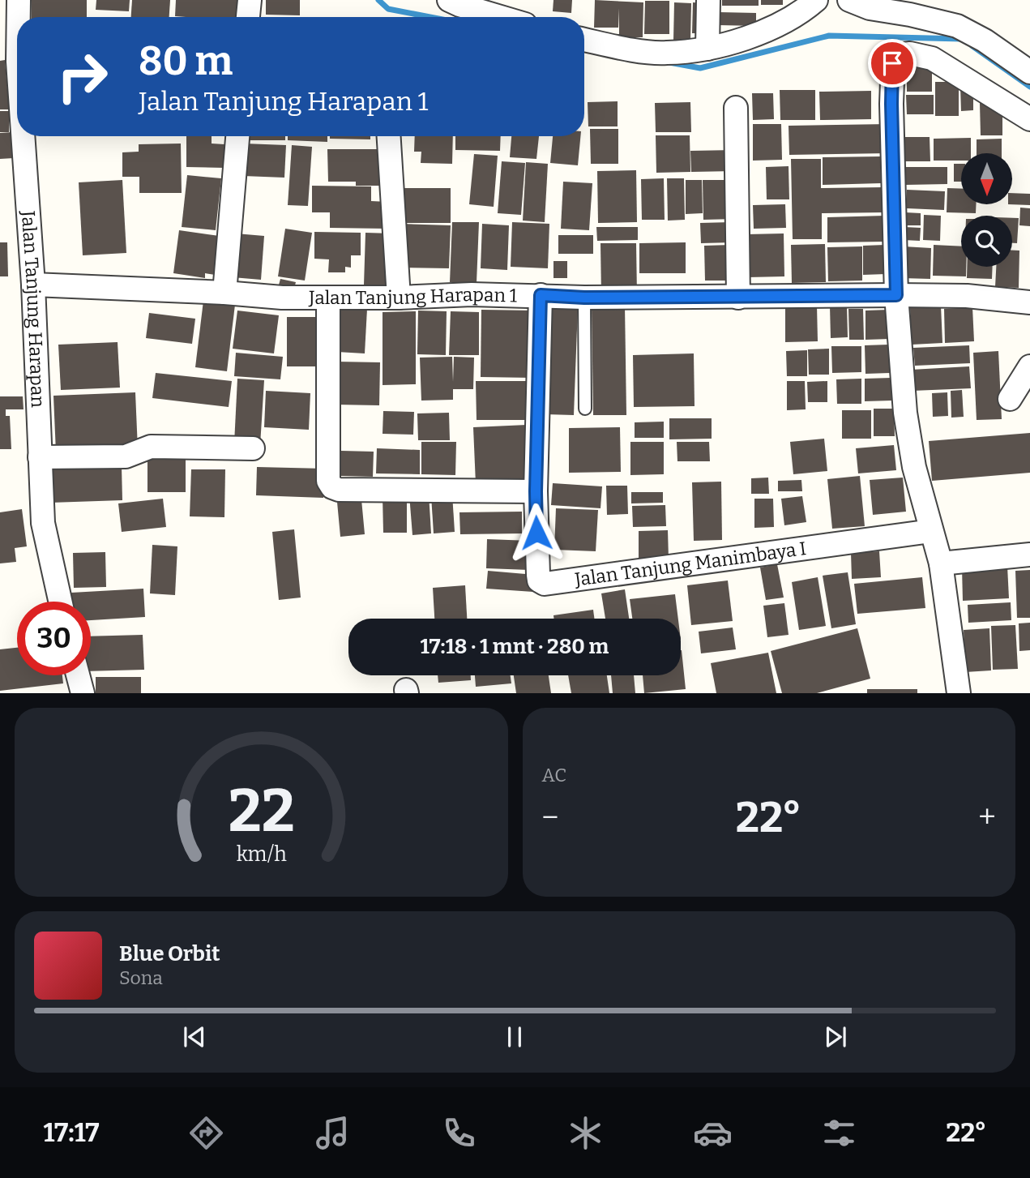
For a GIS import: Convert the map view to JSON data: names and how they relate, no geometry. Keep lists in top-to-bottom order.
{
  "streets": {
    "street": ["Jalan Tanjung Harapan 1", "Jalan Tanjung Harapan", "Jalan Tanjung Manimbaya I"]
  },
  "crossings": [
    ["Jalan Tanjung Harapan 1", "Jalan Tanjung Harapan"],
    ["Jalan Tanjung Harapan 1", "Jalan Tanjung Manimbaya I"]
  ],
  "north": "bottom",
  "page": {
    "turn": ["80 m", "Jalan Tanjung Harapan 1"],
    "limit": "30",
    "trip": "17:18 · 1 mnt · 280 m",
    "tile": "AC",
    "heat": ["−", "22°", "+"],
    "song": ["Blue Orbit", "Sona"],
    "tabs": ["17:17", "22°"],
    "gauge": ["22", "km/h"]
  }
}
